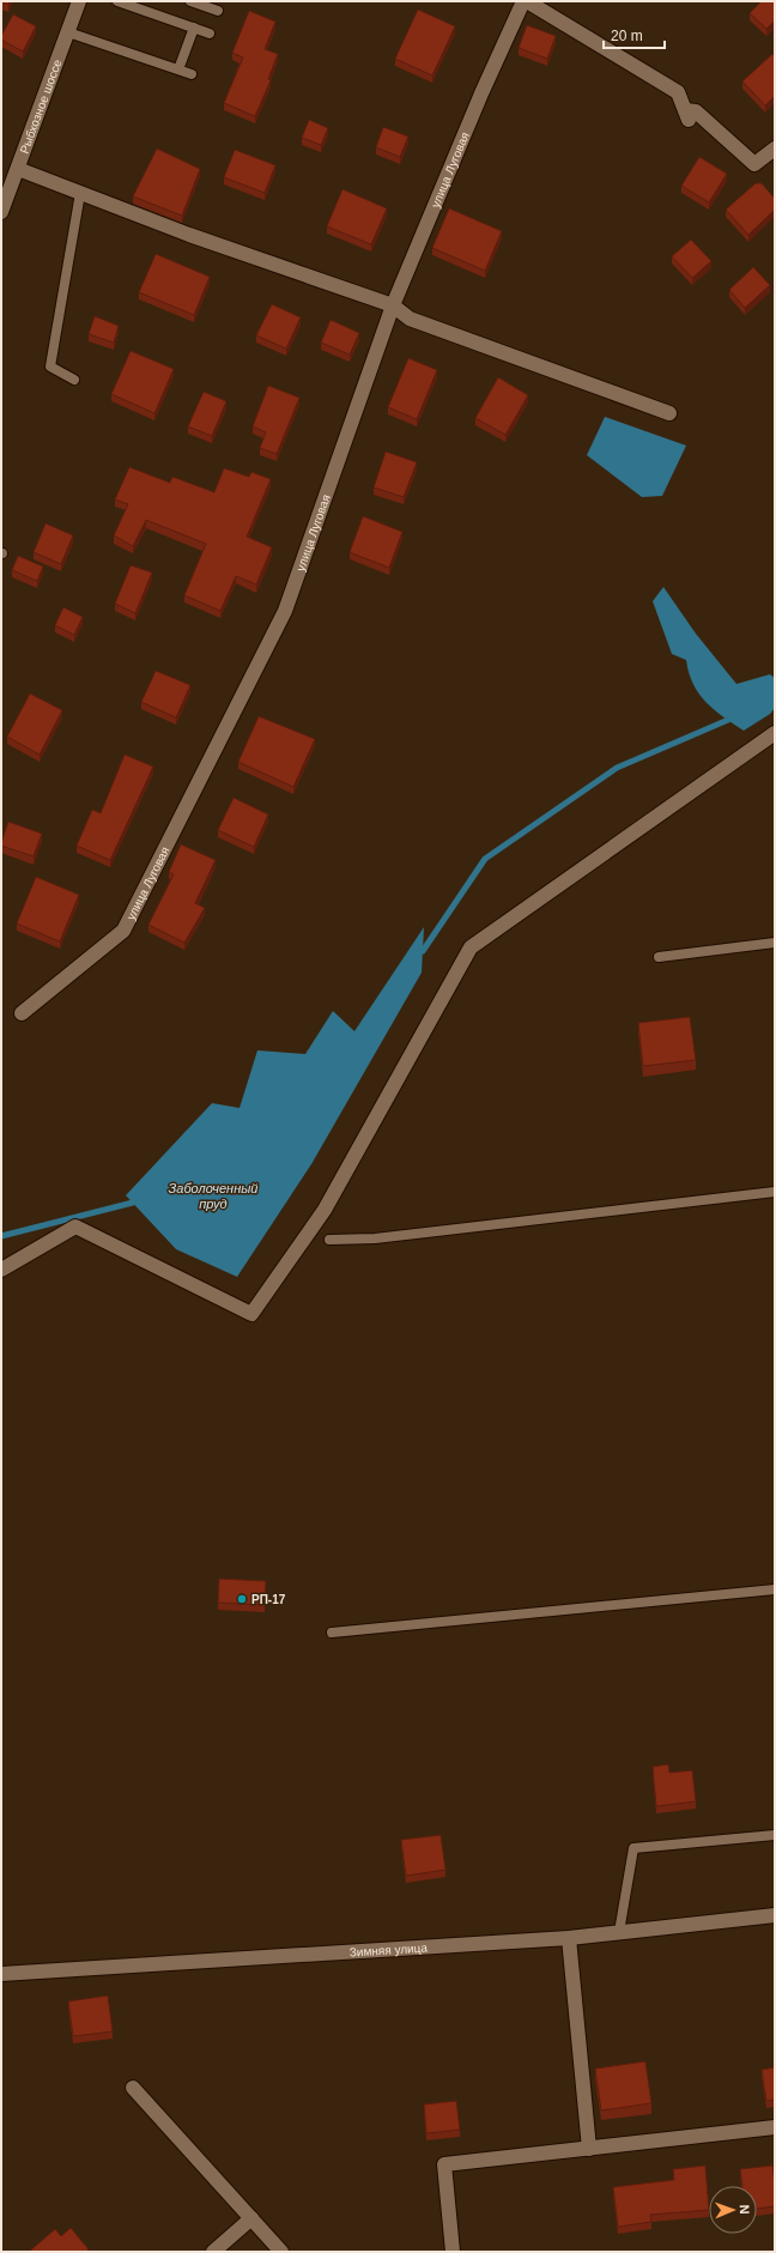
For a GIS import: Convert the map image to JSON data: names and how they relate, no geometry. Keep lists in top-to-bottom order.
{
  "streets": {
    "street": ["Рыбхозное шоссе", "улица Луговая", "Зимняя улица"]
  },
  "water": ["Заболоченный пруд"],
  "places": ["РП-17"],
  "scale_bar": "20 m",
  "north": "right"
}
